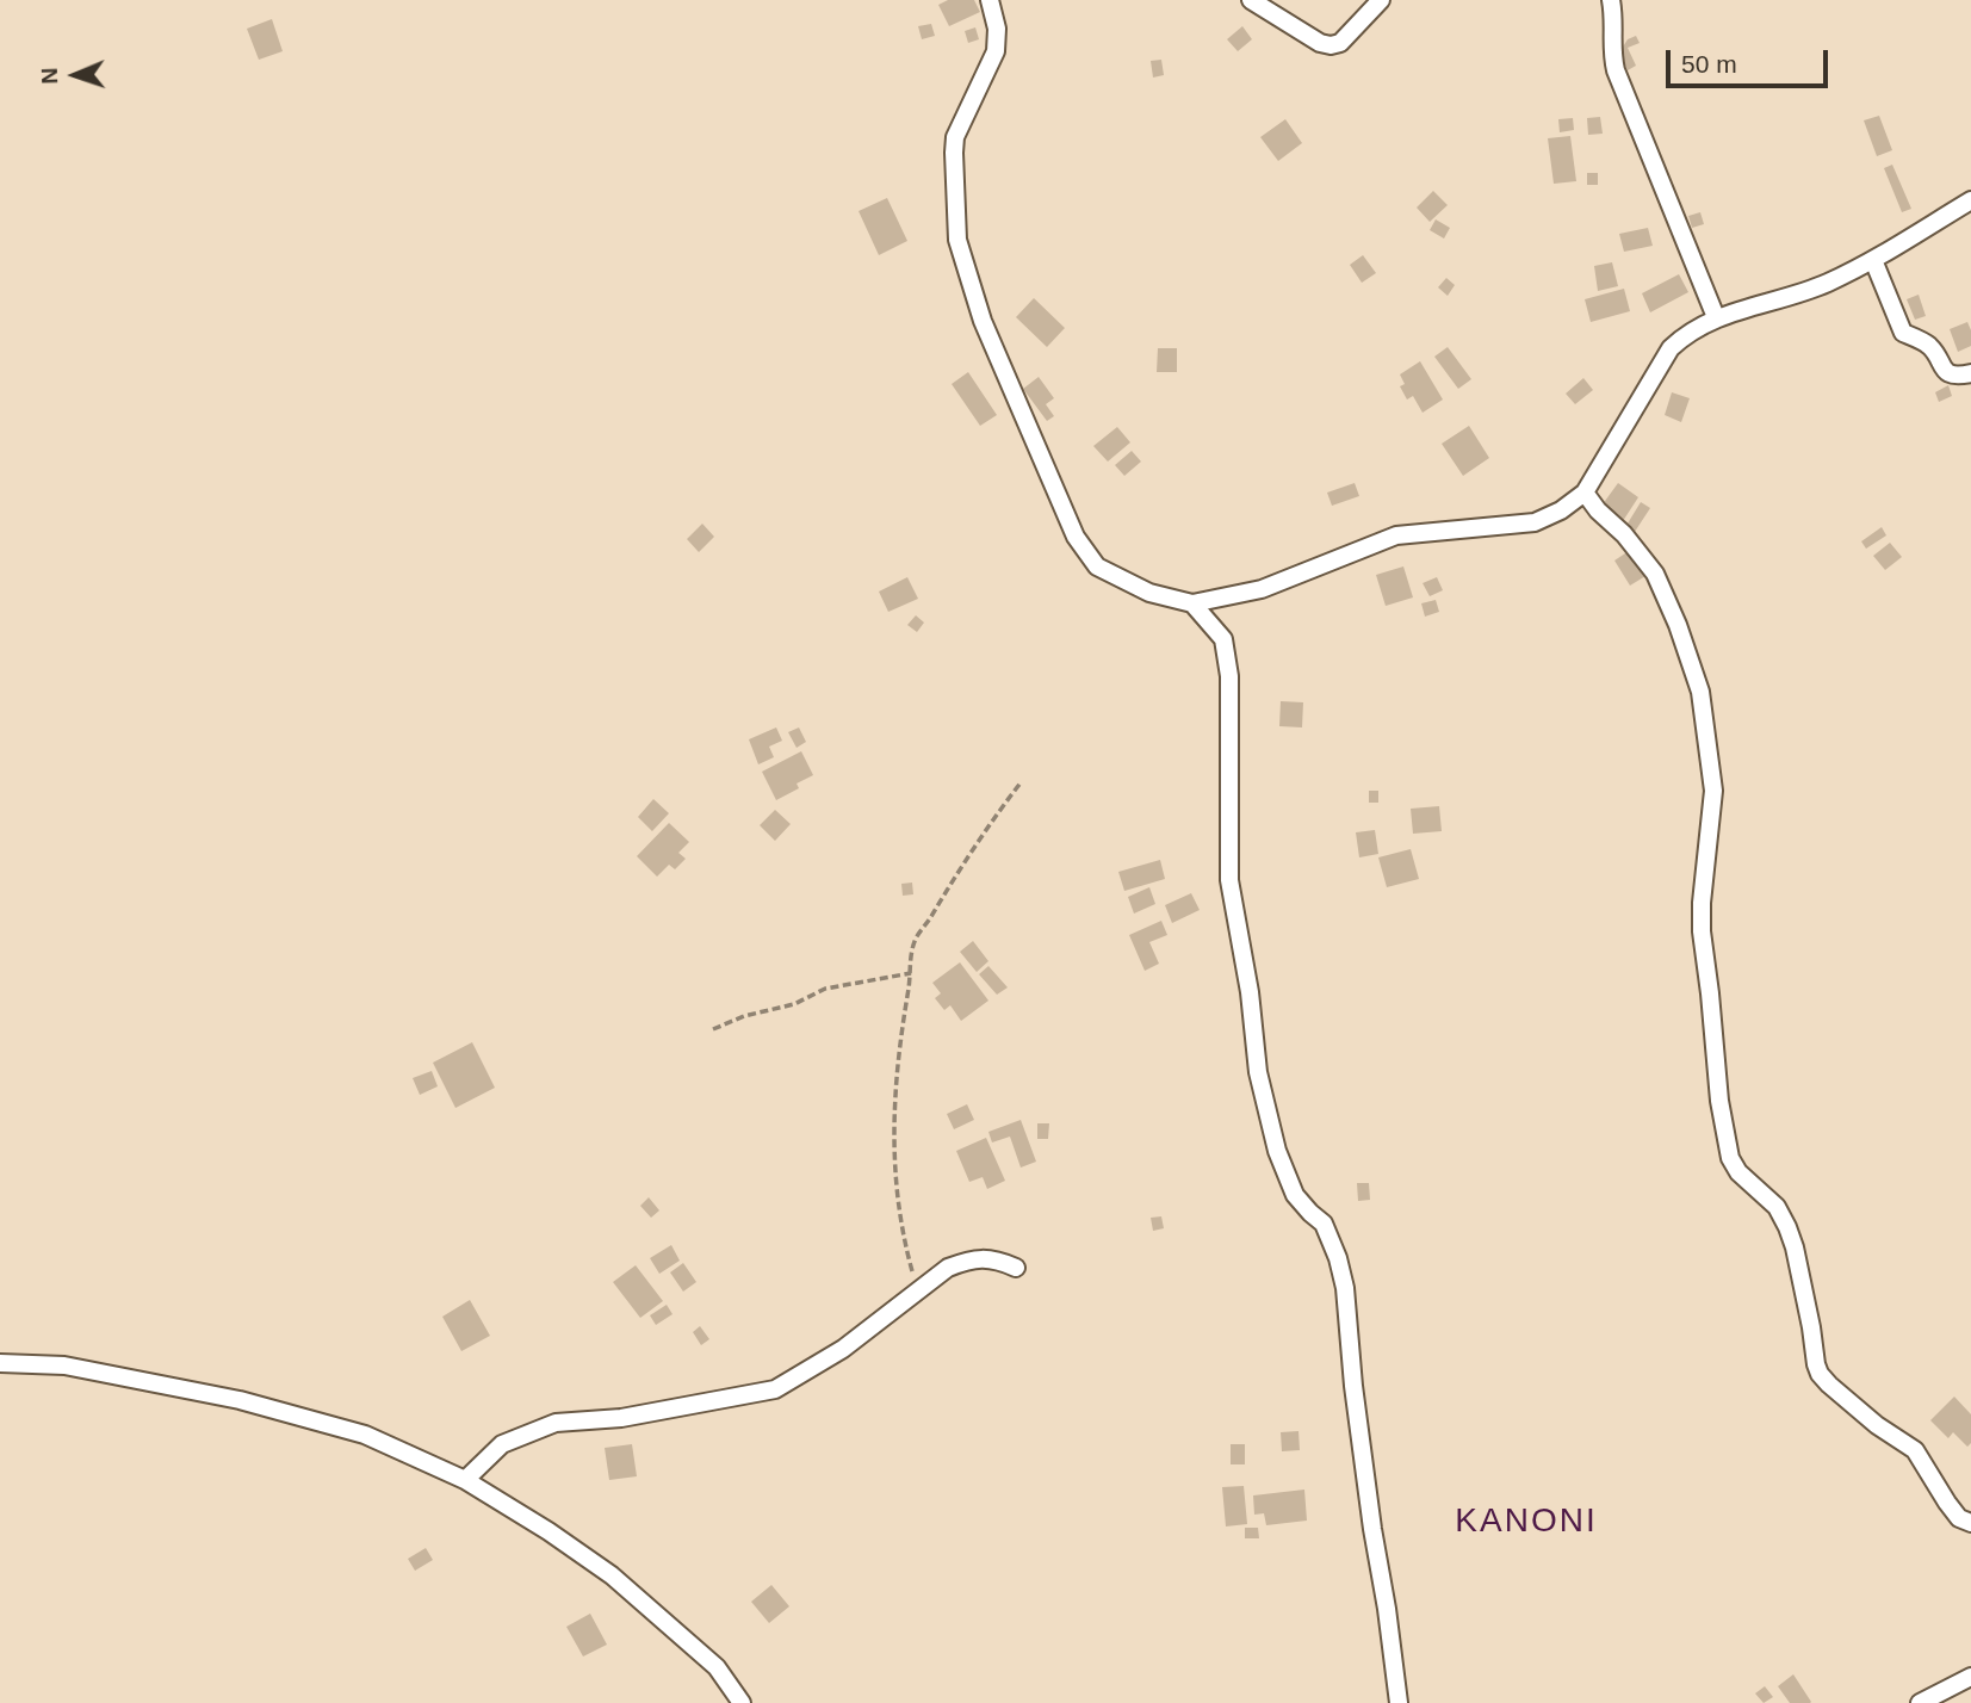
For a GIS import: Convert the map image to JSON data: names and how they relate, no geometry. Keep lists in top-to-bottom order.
{
  "districts": ["KANONI"],
  "scale_bar": "50 m",
  "north": "left"
}
